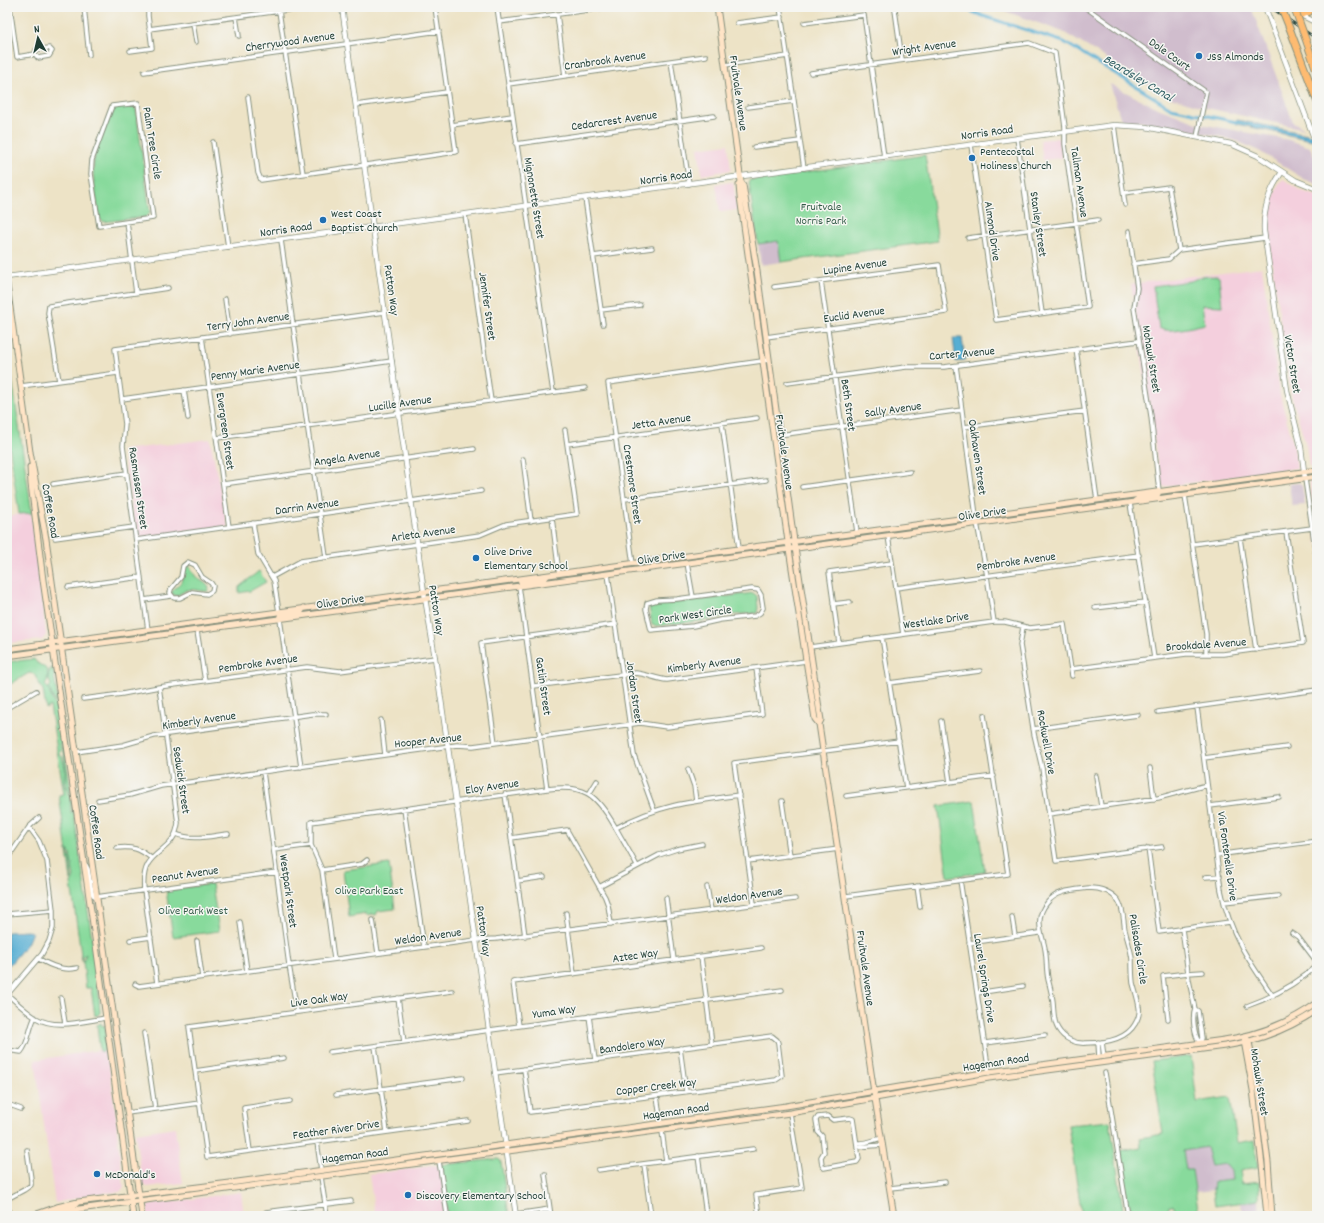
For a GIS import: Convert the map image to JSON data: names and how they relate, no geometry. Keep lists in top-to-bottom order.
{
  "streets": {
    "main road": [
      "Fruitvale Avenue",
      "Mohawk Street",
      "Coffee Road",
      "Olive Drive",
      "Hageman Road"
    ],
    "street": [
      "Cherrywood Avenue",
      "Wright Avenue",
      "Dole Court",
      "Cranbrook Avenue",
      "Cedarcrest Avenue",
      "Norris Road",
      "Palm Tree Circle",
      "Tallman Avenue",
      "Mignonette Street",
      "Stanley Street",
      "Almond Drive",
      "Lupine Avenue",
      "Patton Way",
      "Jennifer Street",
      "Euclid Avenue",
      "Terry John Avenue",
      "Carter Avenue",
      "Victor Street",
      "Penny Marie Avenue",
      "Lucille Avenue",
      "Beth Street",
      "Sally Avenue",
      "Jetta Avenue",
      "Evergreen Street",
      "Angela Avenue",
      "Oakhaven Street",
      "Crestmore Street",
      "Rasmussen Street",
      "Darrin Avenue",
      "Arleta Avenue",
      "Pembroke Avenue",
      "Park West Circle",
      "Westlake Drive",
      "Brookdale Avenue",
      "Kimberly Avenue",
      "Gatlin Street",
      "Jordan Street",
      "Hooper Avenue",
      "Rockwell Drive",
      "Sedwick Street",
      "Eloy Avenue",
      "Via Fontenelle Drive",
      "Peanut Avenue",
      "Westpark Street",
      "Weldon Avenue",
      "Palisades Circle",
      "Aztec Way",
      "Laurel Springs Drive",
      "Live Oak Way",
      "Yuma Way",
      "Bandolero Way",
      "Copper Creek Way",
      "Feather River Drive"
    ]
  },
  "crossings": [
    ["Cherrywood Avenue", "Patton Way"],
    ["Wright Avenue", "Tallman Avenue"],
    ["Dole Court", "Norris Road"],
    ["Cranbrook Avenue", "Mignonette Street"],
    ["Fruitvale Avenue", "Norris Road"],
    ["Fruitvale Avenue", "Euclid Avenue"],
    ["Fruitvale Avenue", "Sally Avenue"],
    ["Fruitvale Avenue", "Crestmore Street"],
    ["Fruitvale Avenue", "Olive Drive"],
    ["Fruitvale Avenue", "Westlake Drive"],
    ["Fruitvale Avenue", "Kimberly Avenue"],
    ["Fruitvale Avenue", "Hageman Road"],
    ["Cedarcrest Avenue", "Mignonette Street"],
    ["Norris Road", "Tallman Avenue"],
    ["Norris Road", "Mignonette Street"],
    ["Norris Road", "Stanley Street"],
    ["Norris Road", "Almond Drive"],
    ["Norris Road", "Patton Way"],
    ["Norris Road", "Jennifer Street"],
    ["Norris Road", "Victor Street"],
    ["Tallman Avenue", "Stanley Street"],
    ["Tallman Avenue", "Almond Drive"],
    ["Mignonette Street", "Lucille Avenue"],
    ["Stanley Street", "Almond Drive"],
    ["Lupine Avenue", "Euclid Avenue"],
    ["Lupine Avenue", "Beth Street"],
    ["Patton Way", "Terry John Avenue"],
    ["Patton Way", "Penny Marie Avenue"],
    ["Patton Way", "Lucille Avenue"],
    ["Patton Way", "Angela Avenue"],
    ["Patton Way", "Darrin Avenue"],
    ["Patton Way", "Olive Drive"],
    ["Patton Way", "Arleta Avenue"],
    ["Patton Way", "Pembroke Avenue"],
    ["Patton Way", "Hooper Avenue"],
    ["Patton Way", "Eloy Avenue"],
    ["Patton Way", "Weldon Avenue"],
    ["Patton Way", "Yuma Way"],
    ["Patton Way", "Bandolero Way"],
    ["Patton Way", "Hageman Road"],
    ["Jennifer Street", "Lucille Avenue"],
    ["Euclid Avenue", "Beth Street"],
    ["Terry John Avenue", "Evergreen Street"],
    ["Terry John Avenue", "Rasmussen Street"],
    ["Carter Avenue", "Mohawk Street"],
    ["Carter Avenue", "Beth Street"],
    ["Carter Avenue", "Oakhaven Street"],
    ["Mohawk Street", "Olive Drive"],
    ["Mohawk Street", "Hageman Road"],
    ["Victor Street", "Olive Drive"],
    ["Penny Marie Avenue", "Evergreen Street"],
    ["Penny Marie Avenue", "Rasmussen Street"],
    ["Lucille Avenue", "Evergreen Street"],
    ["Beth Street", "Sally Avenue"],
    ["Beth Street", "Olive Drive"],
    ["Sally Avenue", "Oakhaven Street"],
    ["Jetta Avenue", "Crestmore Street"],
    ["Jetta Avenue", "Arleta Avenue"],
    ["Evergreen Street", "Angela Avenue"],
    ["Evergreen Street", "Darrin Avenue"],
    ["Oakhaven Street", "Olive Drive"],
    ["Oakhaven Street", "Pembroke Avenue"],
    ["Oakhaven Street", "Westlake Drive"],
    ["Crestmore Street", "Olive Drive"],
    ["Rasmussen Street", "Darrin Avenue"],
    ["Rasmussen Street", "Olive Drive"],
    ["Coffee Road", "Olive Drive"],
    ["Coffee Road", "Kimberly Avenue"],
    ["Coffee Road", "Peanut Avenue"],
    ["Coffee Road", "Hageman Road"],
    ["Olive Drive", "Gatlin Street"],
    ["Olive Drive", "Jordan Street"],
    ["Pembroke Avenue", "Sedwick Street"],
    ["Westlake Drive", "Brookdale Avenue"],
    ["Westlake Drive", "Rockwell Drive"],
    ["Kimberly Avenue", "Gatlin Street"],
    ["Kimberly Avenue", "Jordan Street"],
    ["Kimberly Avenue", "Hooper Avenue"],
    ["Kimberly Avenue", "Sedwick Street"],
    ["Gatlin Street", "Hooper Avenue"],
    ["Gatlin Street", "Eloy Avenue"],
    ["Jordan Street", "Hooper Avenue"],
    ["Hooper Avenue", "Sedwick Street"],
    ["Hooper Avenue", "Westpark Street"],
    ["Peanut Avenue", "Westpark Street"],
    ["Westpark Street", "Weldon Avenue"],
    ["Westpark Street", "Live Oak Way"],
    ["Aztec Way", "Yuma Way"],
    ["Laurel Springs Drive", "Hageman Road"],
    ["Bandolero Way", "Copper Creek Way"]
  ],
  "water": ["Beardsley Canal"],
  "parks": ["Fruitvale Norris Park", "Olive Park East", "Olive Park West"],
  "places": [
    "JSS Almonds",
    "Pentecostal Holiness Church",
    "West Coast Baptist Church",
    "Olive Drive Elementary School",
    "McDonald's",
    "Discovery Elementary School"
  ],
  "north": "top"
}
